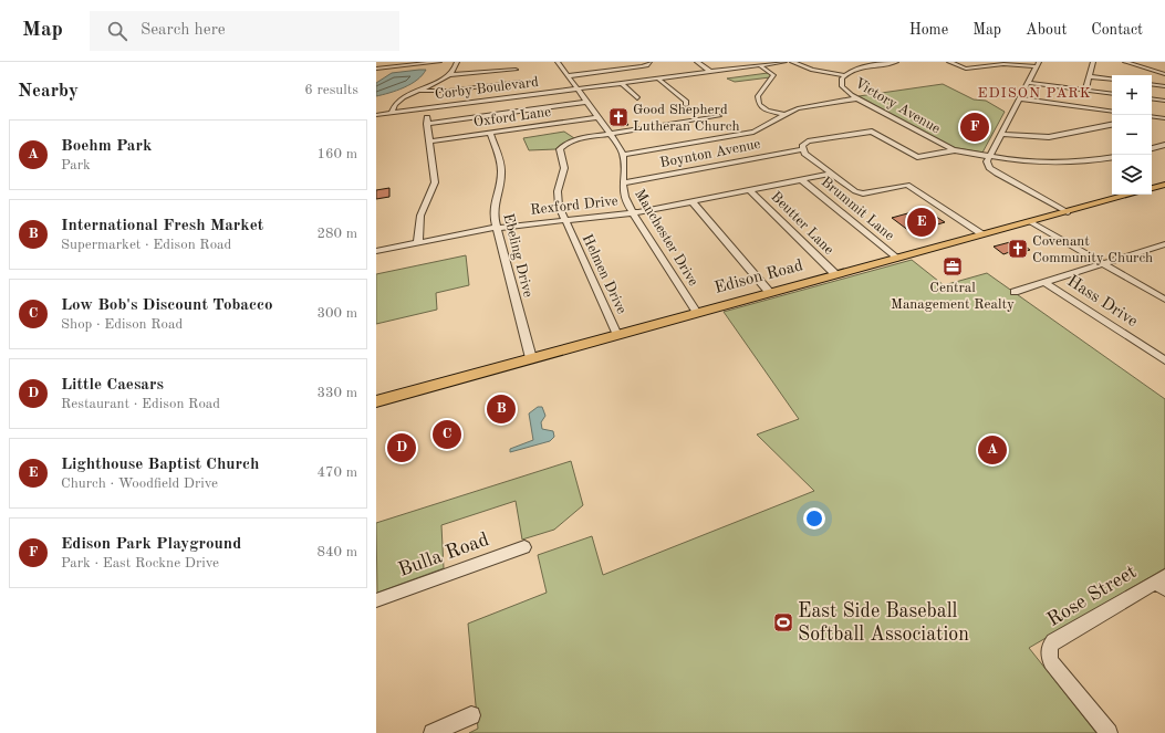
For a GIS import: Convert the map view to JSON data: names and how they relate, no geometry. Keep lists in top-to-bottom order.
{
  "streets": {
    "main road": ["Edison Road"],
    "street": [
      "Corby Boulevard",
      "Victory Avenue",
      "Oxford Lane",
      "Boynton Avenue",
      "Rexford Drive",
      "Brummit Lane",
      "Beutter Lane",
      "Manchester Drive",
      "Ebeling Drive",
      "Helmen Drive",
      "Hass Drive",
      "Bulla Road",
      "Rose Street"
    ]
  },
  "crossings": [
    ["Victory Avenue", "Boynton Avenue"],
    ["Oxford Lane", "Ebeling Drive"],
    ["Boynton Avenue", "Manchester Drive"],
    ["Rexford Drive", "Brummit Lane"],
    ["Rexford Drive", "Beutter Lane"],
    ["Rexford Drive", "Manchester Drive"],
    ["Rexford Drive", "Ebeling Drive"],
    ["Rexford Drive", "Helmen Drive"],
    ["Brummit Lane", "Edison Road"],
    ["Beutter Lane", "Edison Road"],
    ["Manchester Drive", "Edison Road"],
    ["Ebeling Drive", "Edison Road"],
    ["Helmen Drive", "Edison Road"]
  ],
  "districts": ["EDISON PARK"],
  "places": {
    "church": ["Good Shepherd Lutheran Church", "Covenant Community Church"],
    "office": ["Central Management Realty"],
    "sports": ["East Side Baseball Softball Association"]
  },
  "page": {
    "header": "Map",
    "search": "Search here",
    "nav": [
      "Home",
      "Map",
      "About",
      "Contact"
    ],
    "heading": ["Nearby", "6 results"],
    "map_buttons": ["+", "−"],
    "pins": [
      "F",
      "E",
      "B",
      "C",
      "D",
      "A"
    ],
    "list": [
      {
        "mark": "A",
        "name": "Boehm Park",
        "note": "Park",
        "value": "160 m"
      },
      {
        "mark": "B",
        "name": "International Fresh Market",
        "note": "Supermarket · Edison Road",
        "value": "280 m"
      },
      {
        "mark": "C",
        "name": "Low Bob's Discount Tobacco",
        "note": "Shop · Edison Road",
        "value": "300 m"
      },
      {
        "mark": "D",
        "name": "Little Caesars",
        "note": "Restaurant · Edison Road",
        "value": "330 m"
      },
      {
        "mark": "E",
        "name": "Lighthouse Baptist Church",
        "note": "Church · Woodfield Drive",
        "value": "470 m"
      },
      {
        "mark": "F",
        "name": "Edison Park Playground",
        "note": "Park · East Rockne Drive",
        "value": "840 m"
      }
    ]
  }
}
